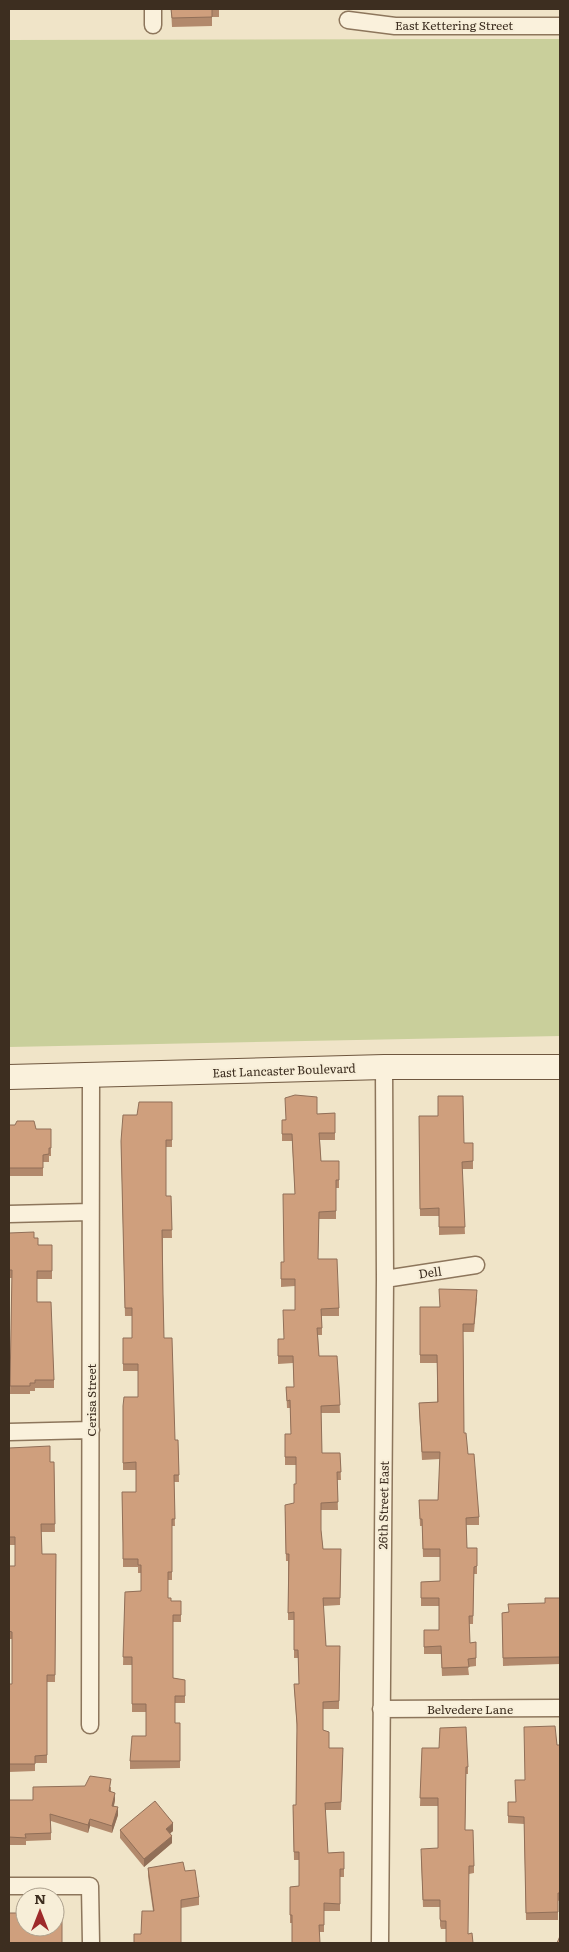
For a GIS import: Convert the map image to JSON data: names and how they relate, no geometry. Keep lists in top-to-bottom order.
{
  "streets": {
    "main road": ["East Lancaster Boulevard"],
    "street": [
      "East Kettering Street",
      "Dell",
      "Cerisa Street",
      "26th Street East",
      "Belvedere Lane"
    ]
  },
  "crossings": [
    ["East Lancaster Boulevard", "Cerisa Street"],
    ["East Lancaster Boulevard", "26th Street East"],
    ["Dell", "26th Street East"],
    ["26th Street East", "Belvedere Lane"]
  ],
  "north": "top"
}
